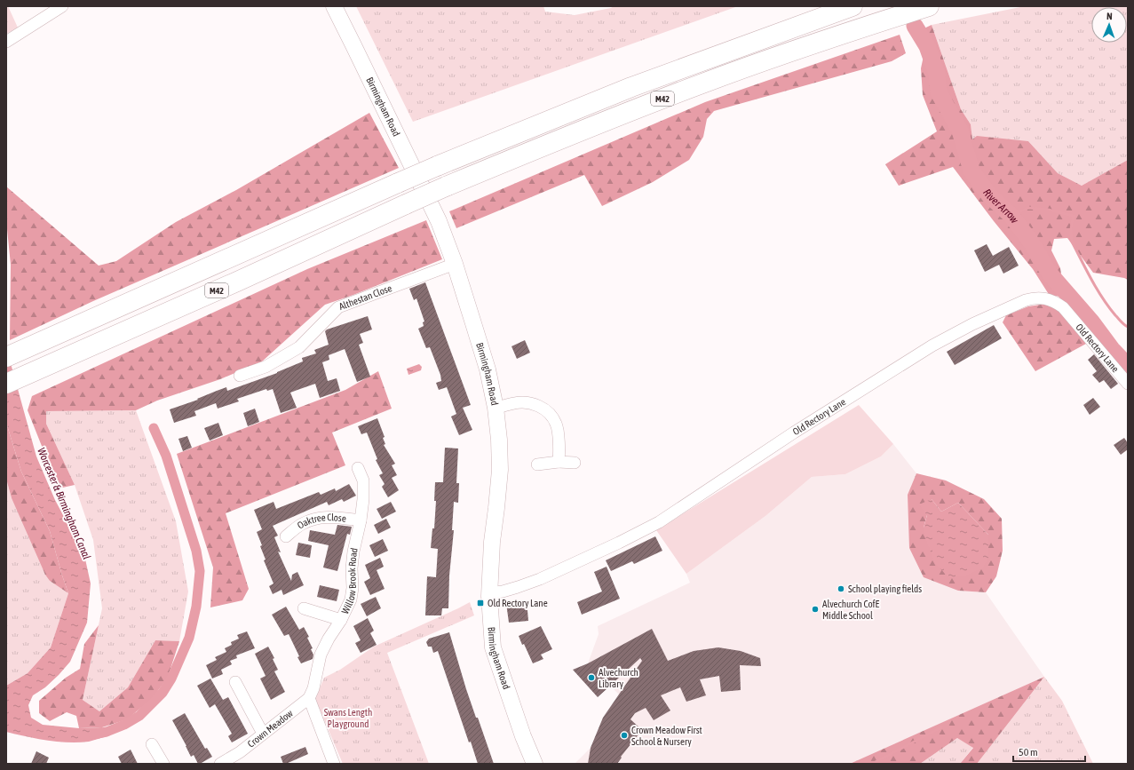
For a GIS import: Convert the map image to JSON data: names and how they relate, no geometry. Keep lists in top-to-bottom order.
{
  "streets": {
    "highway": ["M42"],
    "main road": ["Birmingham Road"],
    "street": [
      "Althestan Close",
      "Old Rectory Lane",
      "Oaktree Close",
      "Willow Brook Road",
      "Crown Meadow"
    ]
  },
  "crossings": [
    ["Birmingham Road", "Althestan Close"],
    ["Birmingham Road", "Old Rectory Lane"],
    ["Oaktree Close", "Willow Brook Road"],
    ["Willow Brook Road", "Crown Meadow"]
  ],
  "water": ["River Arrow", "Worcester & Birmingham Canal"],
  "parks": ["Swans Length Playground"],
  "places": {
    "other": [
      "School playing fields",
      "Alvechurch CofE Middle School",
      "Alvechurch Library",
      "Crown Meadow First School & Nursery"
    ],
    "transit": ["Old Rectory Lane"]
  },
  "scale_bar": "50 m",
  "north": "top"
}
